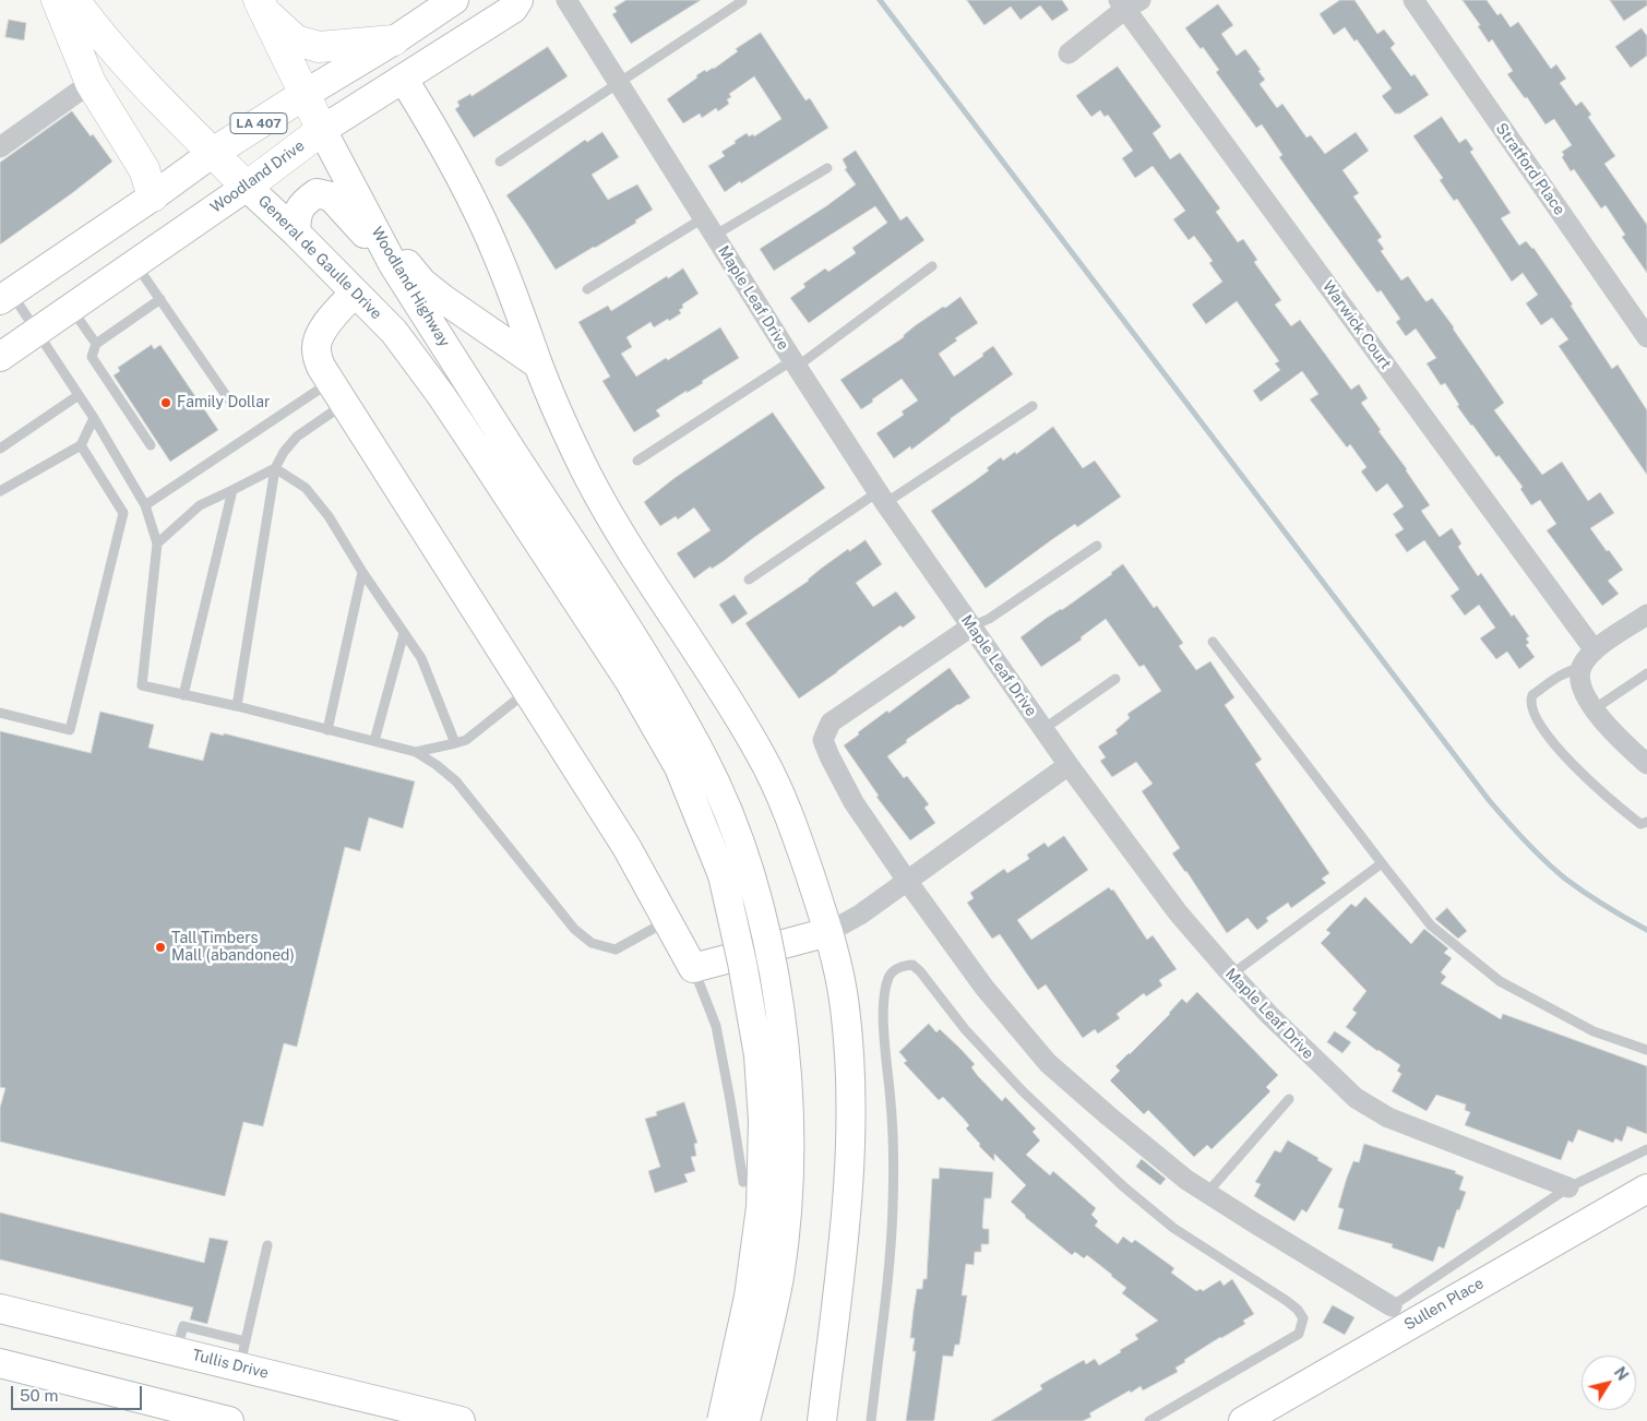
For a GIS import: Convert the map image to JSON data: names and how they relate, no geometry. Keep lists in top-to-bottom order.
{
  "streets": {
    "main road": ["LA 407", "Woodland Drive", "General de Gaulle Drive"],
    "street": [
      "Stratford Place",
      "Woodland Highway",
      "Maple Leaf Drive",
      "Warwick Court",
      "Sullen Place",
      "Tullis Drive"
    ]
  },
  "crossings": [
    ["LA 407", "General de Gaulle Drive"],
    ["Woodland Drive", "General de Gaulle Drive"],
    ["Woodland Drive", "Woodland Highway"]
  ],
  "places": ["Family Dollar", "Tall Timbers Mall (abandoned)"],
  "scale_bar": "50 m",
  "north": "top right"
}
